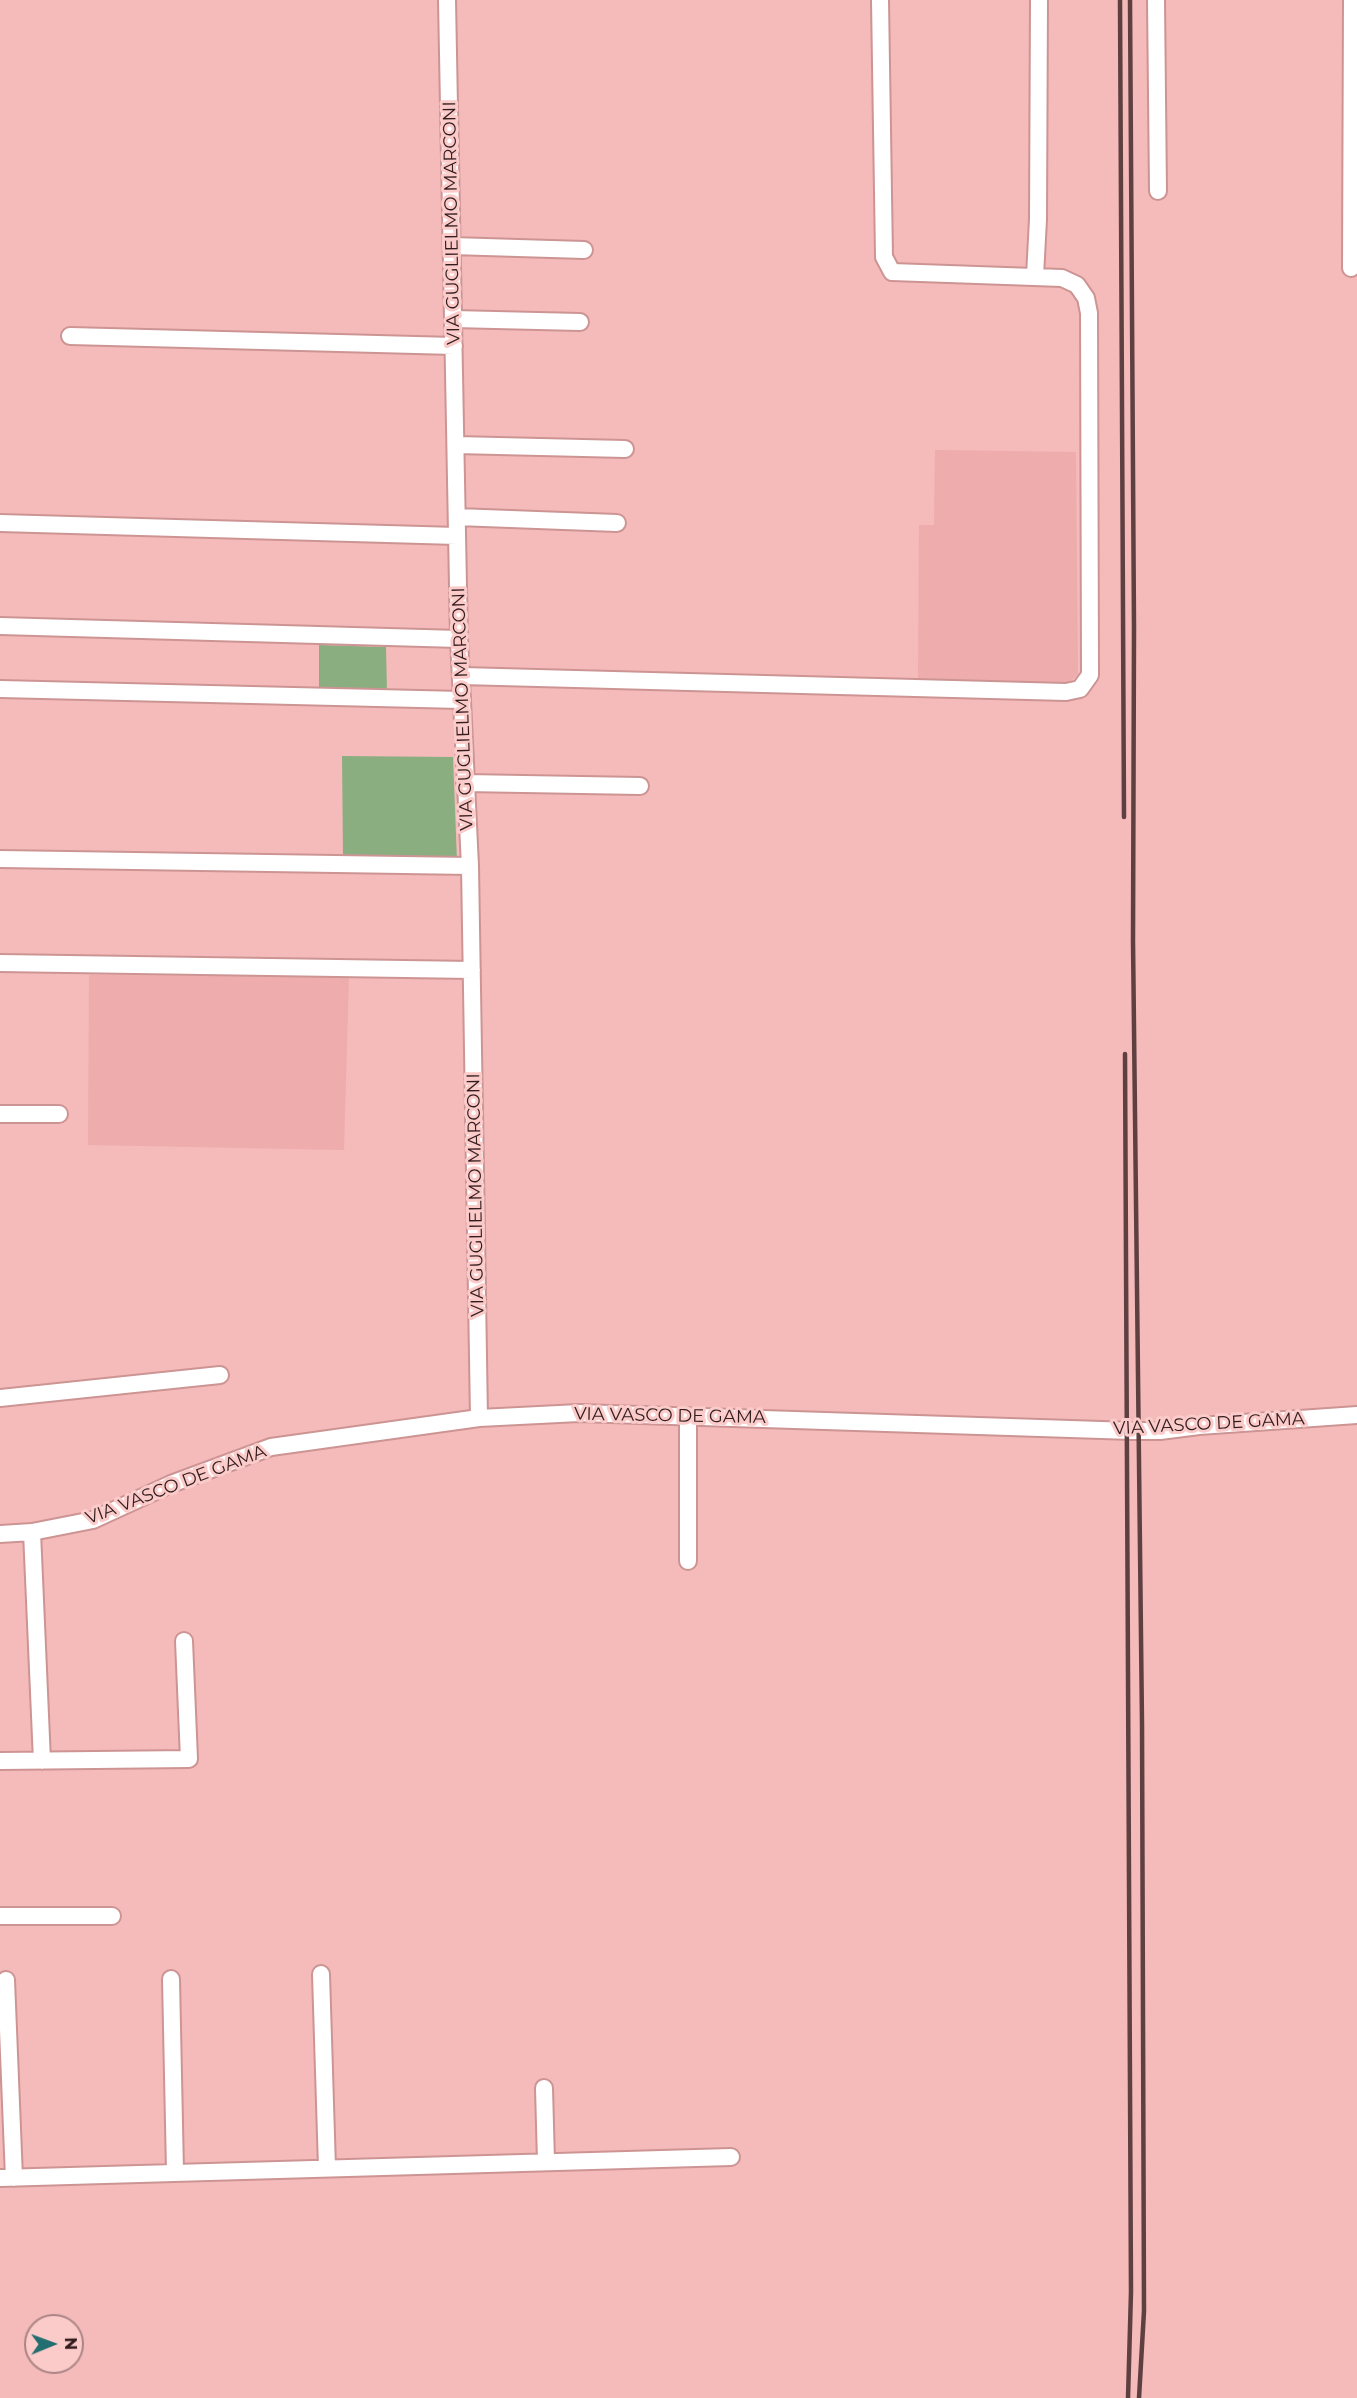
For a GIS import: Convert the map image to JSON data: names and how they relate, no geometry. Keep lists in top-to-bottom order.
{
  "streets": {
    "street": ["VIA GUGLIELMO MARCONI", "VIA VASCO DE GAMA"]
  },
  "crossings": [
    ["VIA GUGLIELMO MARCONI", "VIA VASCO DE GAMA"]
  ],
  "north": "right"
}
